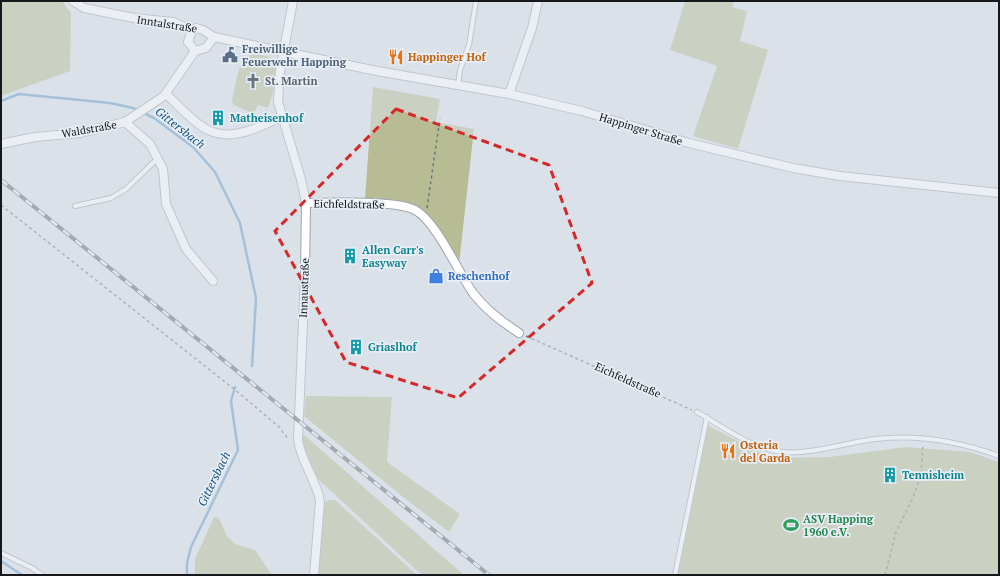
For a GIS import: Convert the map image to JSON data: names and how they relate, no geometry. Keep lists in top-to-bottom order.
{
  "streets": {
    "street": [
      "Inntalstraße",
      "Waldstraße",
      "Happinger Straße",
      "Eichfeldstraße",
      "Innaustraße"
    ]
  },
  "crossings": [
    ["Inntalstraße", "Waldstraße"],
    ["Inntalstraße", "Happinger Straße"],
    ["Inntalstraße", "Innaustraße"],
    ["Happinger Straße", "Innaustraße"],
    ["Eichfeldstraße", "Innaustraße"]
  ],
  "water": ["Gittersbach"],
  "places": {
    "public building": ["Freiwillige Feuerwehr Happing"],
    "restaurant": ["Happinger Hof", "Osteria del Garda"],
    "church": ["St. Martin"],
    "building": [
      "Matheisenhof",
      "Allen Carr's Easyway",
      "Griaslhof",
      "Tennisheim"
    ],
    "shop": ["Reschenhof"],
    "sports": ["ASV Happing 1960 e.V."]
  }
}
